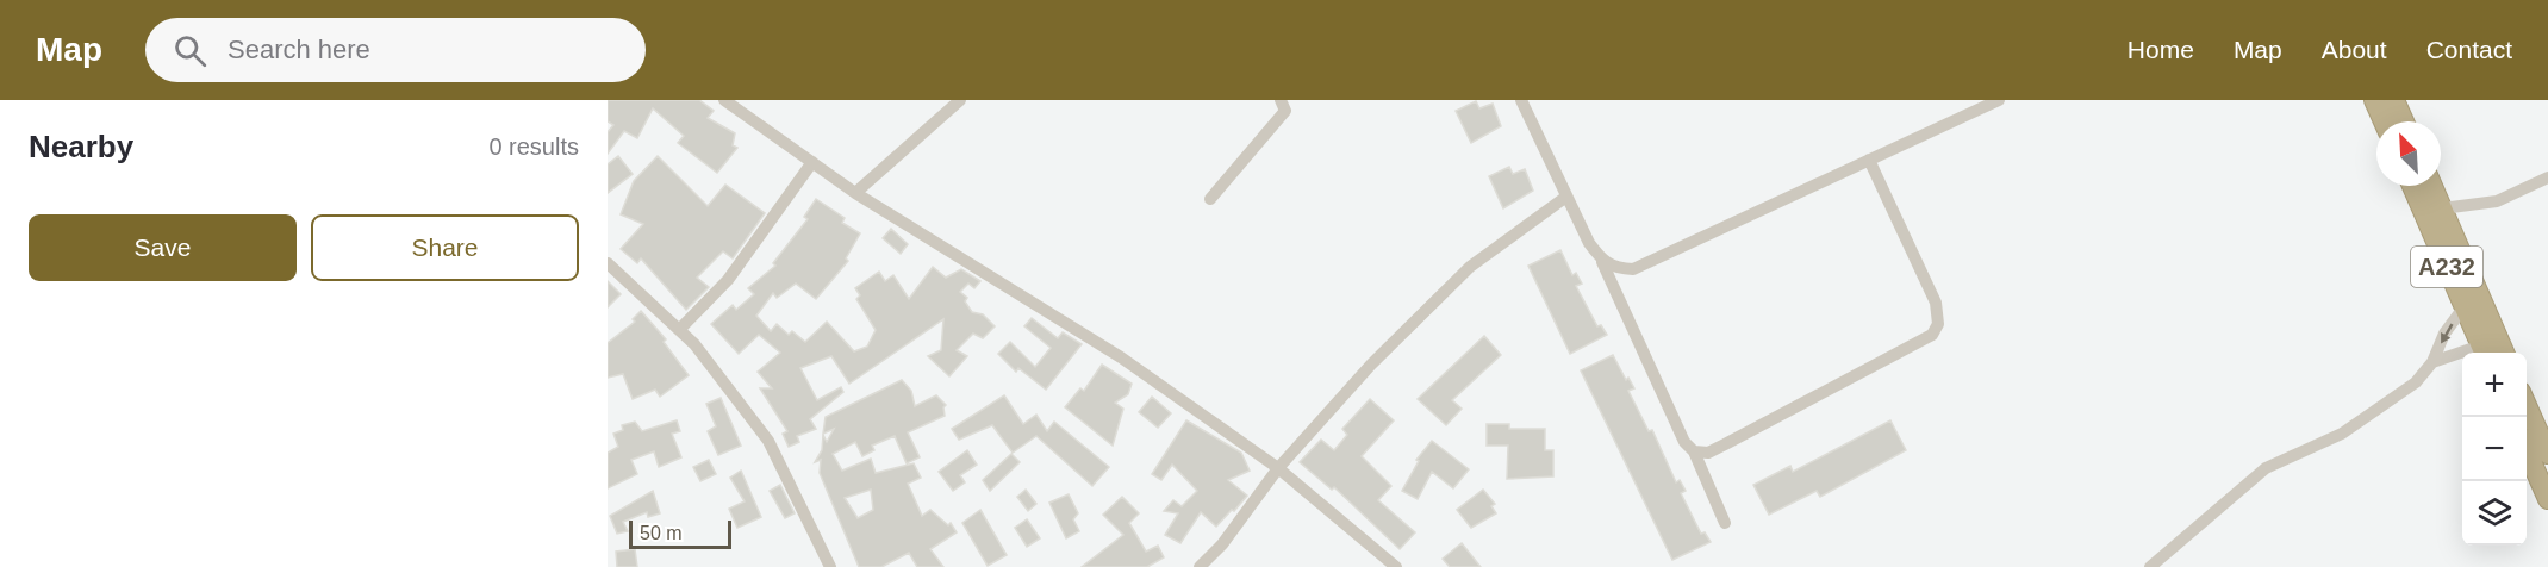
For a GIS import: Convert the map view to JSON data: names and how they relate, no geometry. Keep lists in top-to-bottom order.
{
  "streets": {
    "highway": ["A232"]
  },
  "scale_bar": "50 m",
  "north": "top left",
  "page": {
    "header": "Map",
    "search": "Search here",
    "nav": [
      "Home",
      "Map",
      "About",
      "Contact"
    ],
    "heading": ["Nearby", "0 results"],
    "buttons": ["Save", "Share"],
    "map_buttons": ["+", "−"],
    "scale": "50 m"
  }
}
